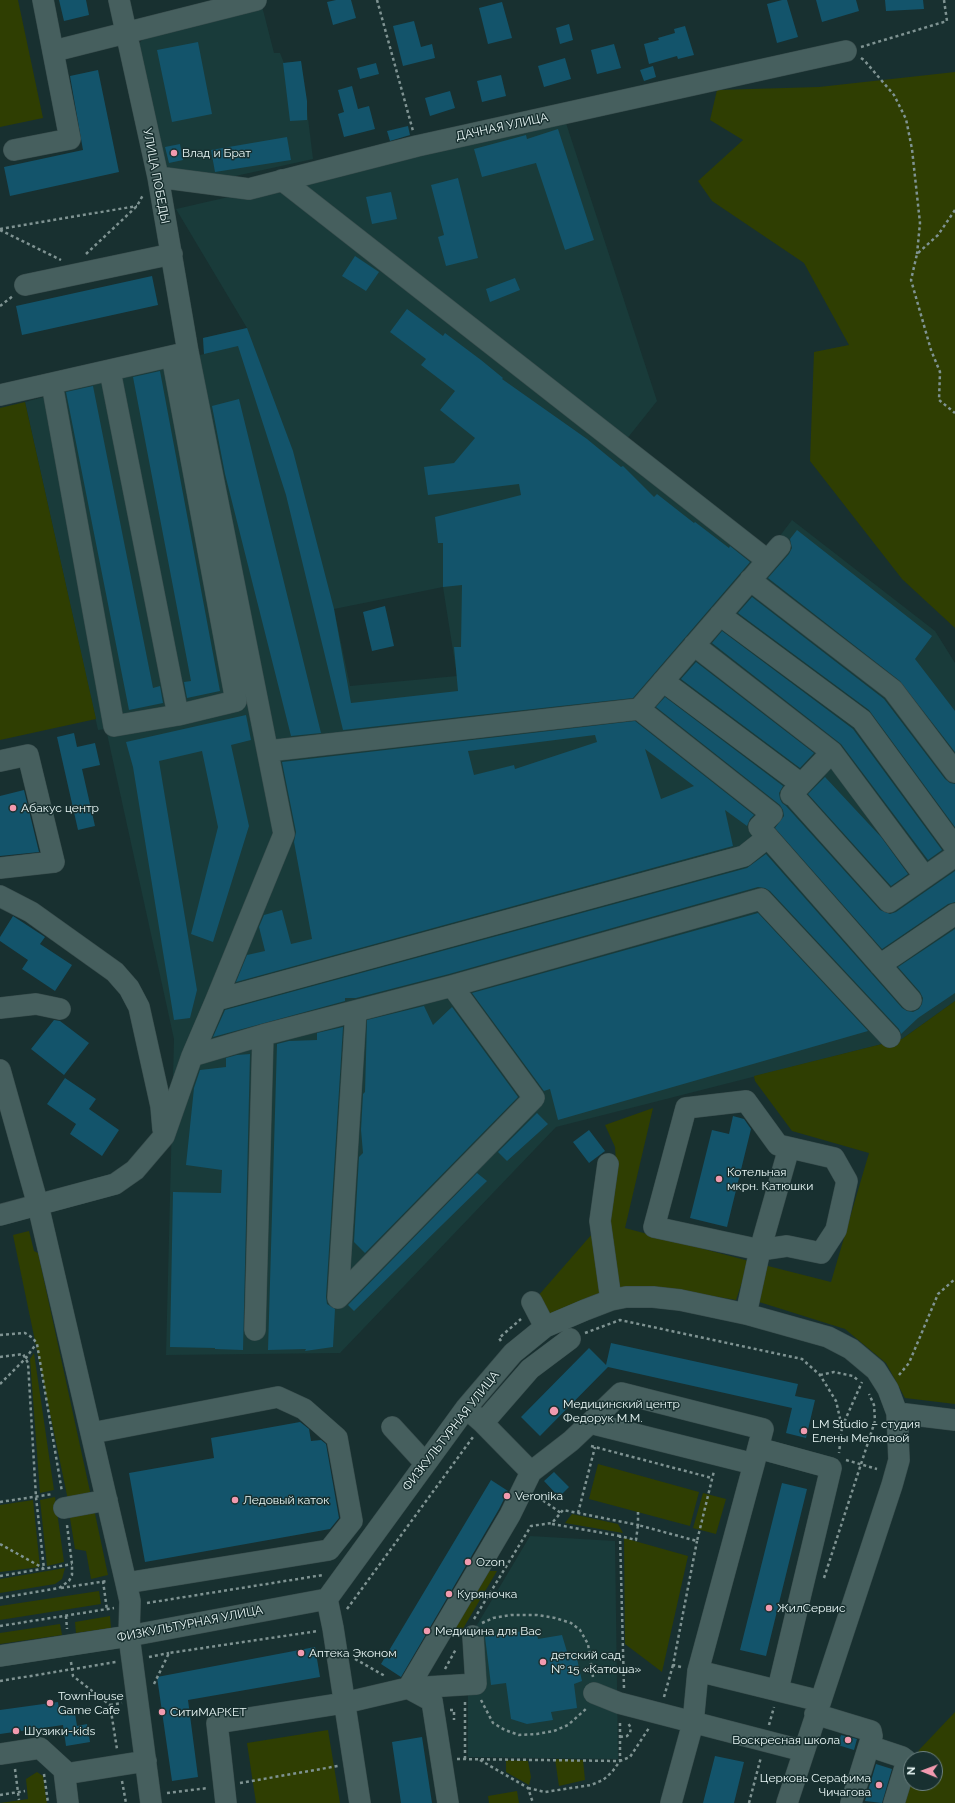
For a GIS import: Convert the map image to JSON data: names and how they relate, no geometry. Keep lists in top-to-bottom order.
{
  "streets": {
    "street": ["ДАЧНАЯ УЛИЦА", "УЛИЦА ПОБЕДЫ", "ФИЗКУЛЬТУРНАЯ УЛИЦА"]
  },
  "crossings": [
    ["ДАЧНАЯ УЛИЦА", "УЛИЦА ПОБЕДЫ"]
  ],
  "places": [
    "Влад и Брат",
    "Абакус центр",
    "Котельная мкрн. Катюшки",
    "Медицинский центр Федорук М.М.",
    "LM Studio – студия Елены Мелковой",
    "Veronika",
    "Ледовый каток",
    "Ozon",
    "Куряночка",
    "ЖилСервис",
    "Медицина для Вас",
    "Аптека Эконом",
    "детский сад № 15 «Катюша»",
    "TownHouse Game Cafe",
    "СитиМАРКЕТ",
    "Шузики-kids",
    "Воскресная школа",
    "Церковь Серафима Чичагова"
  ],
  "north": "left"
}
